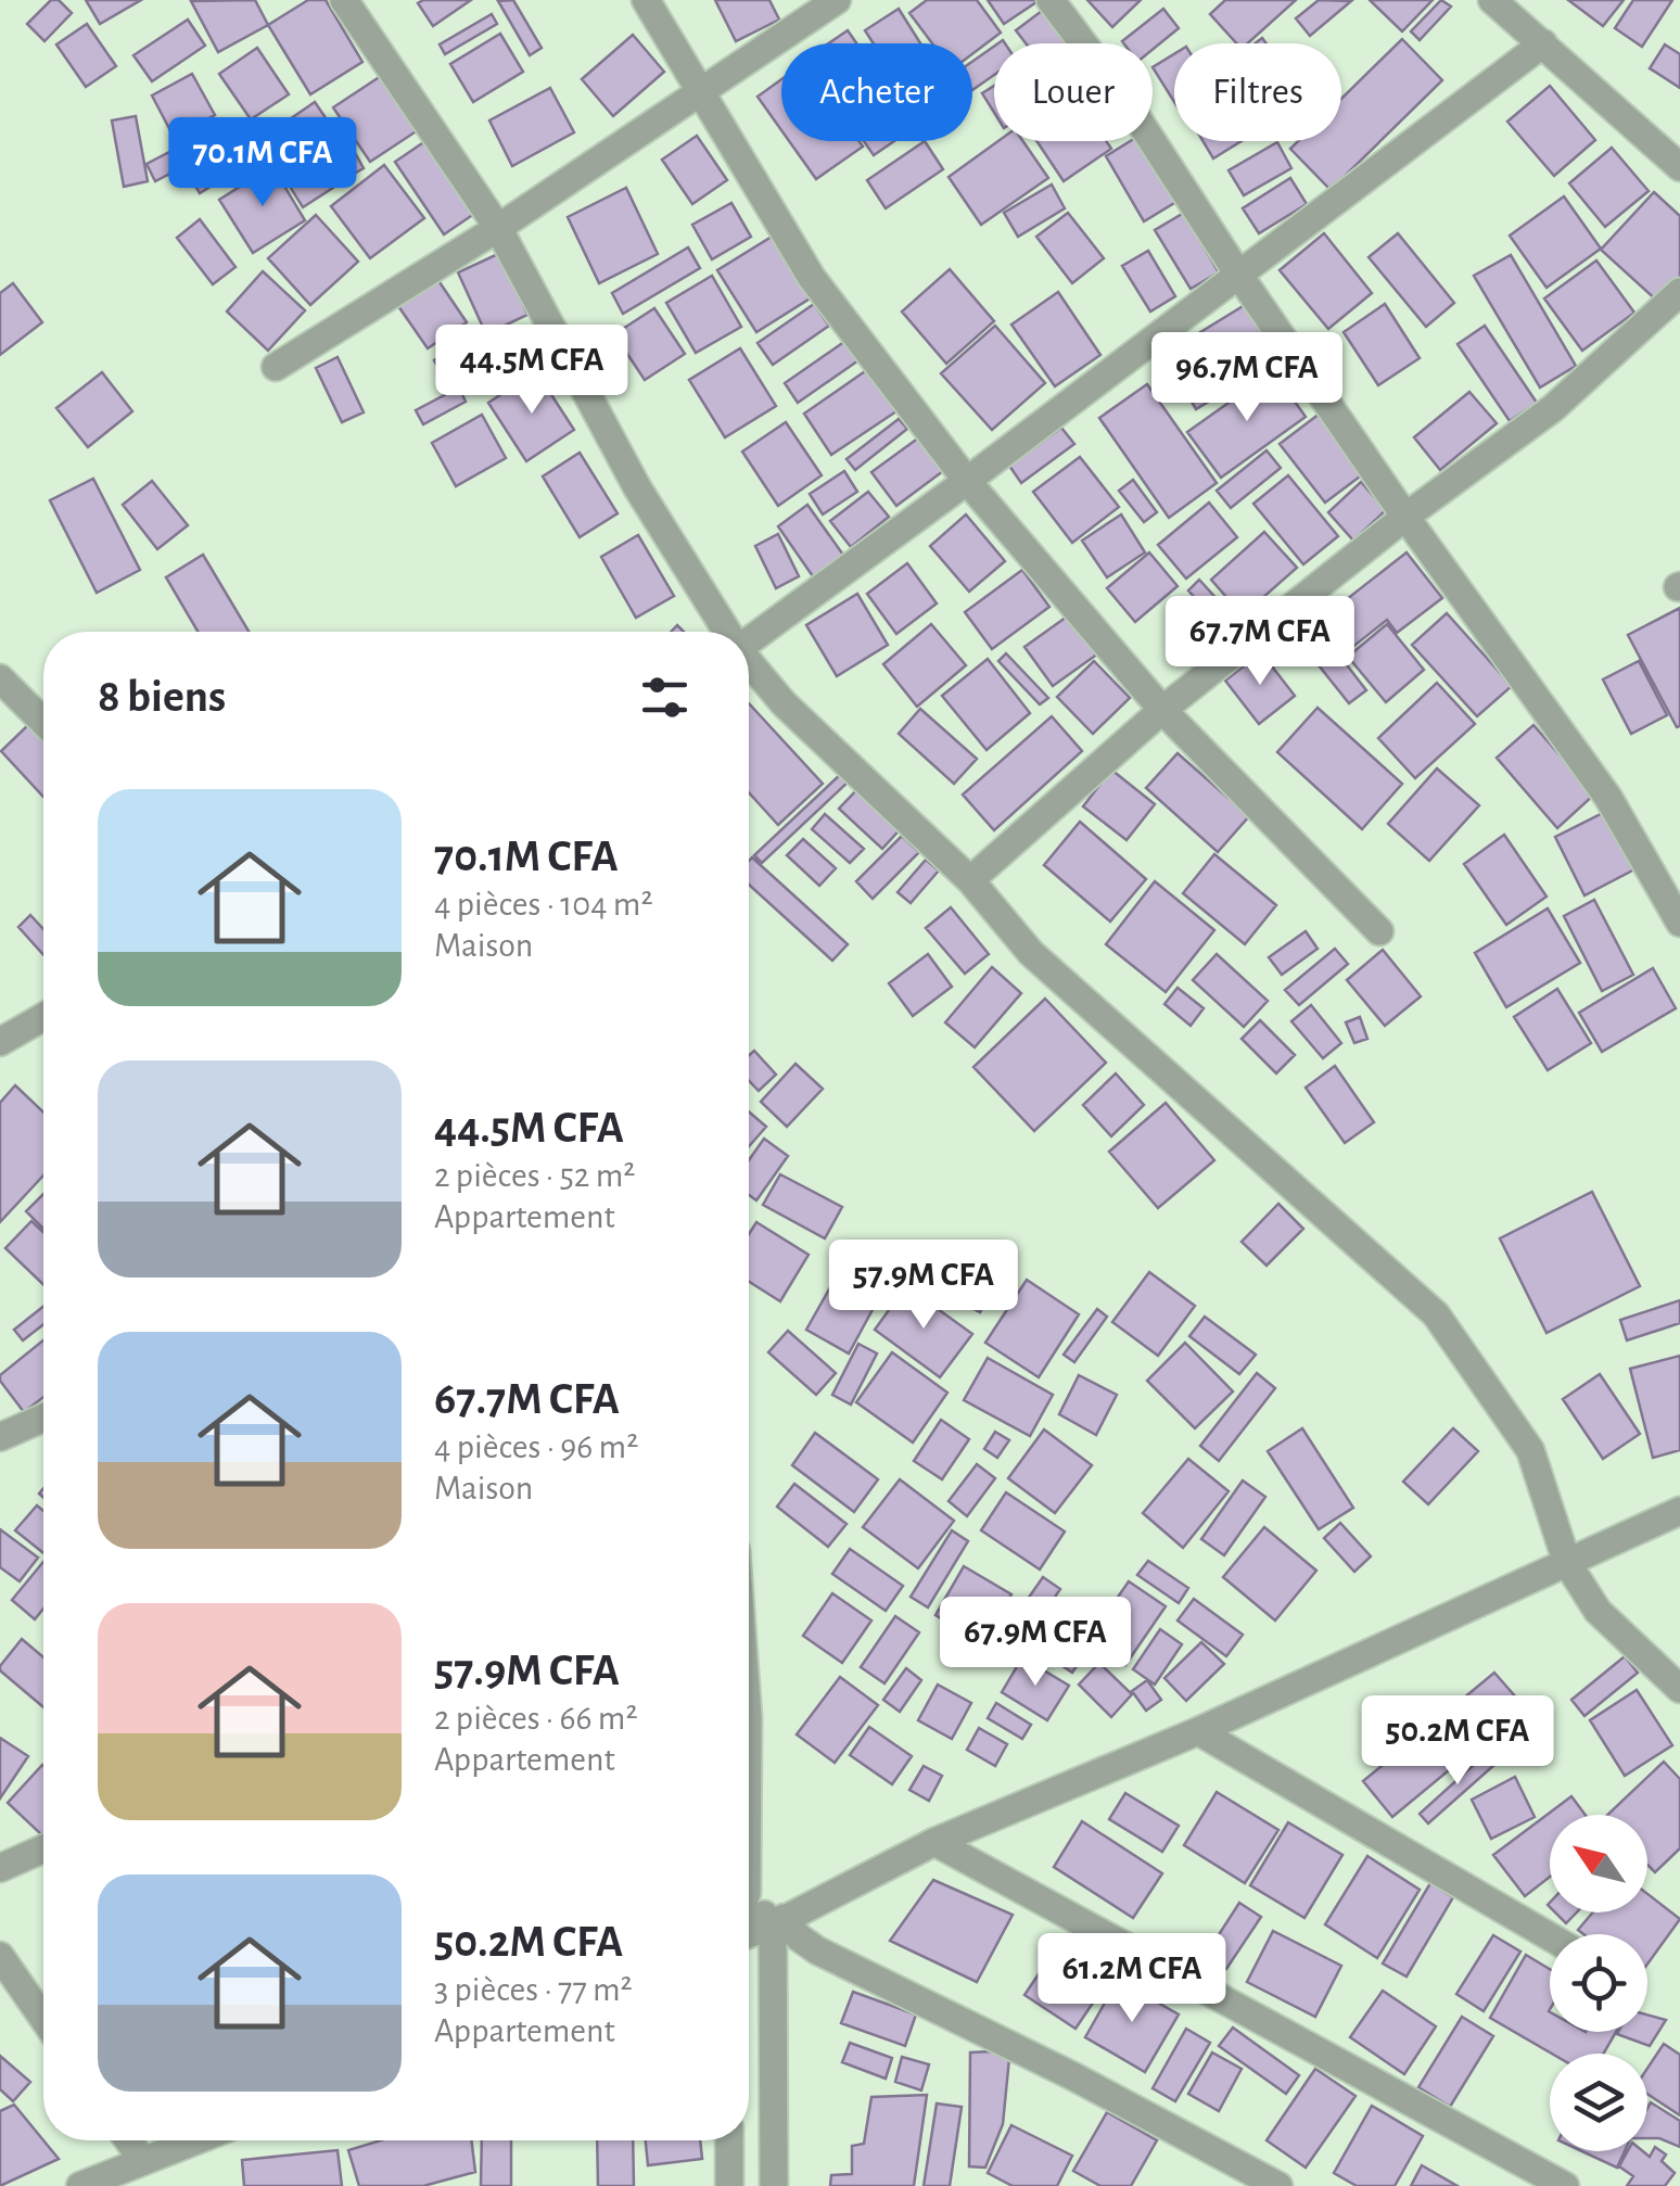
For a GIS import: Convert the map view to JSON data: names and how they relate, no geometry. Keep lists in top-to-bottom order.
{
  "north": "top left",
  "page": {
    "chip": ["Acheter", "Louer", "Filtres"],
    "price": [
      "70.1M CFA",
      "44.5M CFA",
      "96.7M CFA",
      "67.7M CFA",
      "57.9M CFA",
      "67.9M CFA",
      "50.2M CFA",
      "61.2M CFA"
    ],
    "heading": "8 biens",
    "list": [
      {
        "name": "70.1M CFA",
        "note": "4 pièces · 104 m² · Maison"
      },
      {
        "name": "44.5M CFA",
        "note": "2 pièces · 52 m² · Appartement"
      },
      {
        "name": "67.7M CFA",
        "note": "4 pièces · 96 m² · Maison"
      },
      {
        "name": "57.9M CFA",
        "note": "2 pièces · 66 m² · Appartement"
      },
      {
        "name": "50.2M CFA",
        "note": "3 pièces · 77 m² · Appartement"
      }
    ]
  }
}
